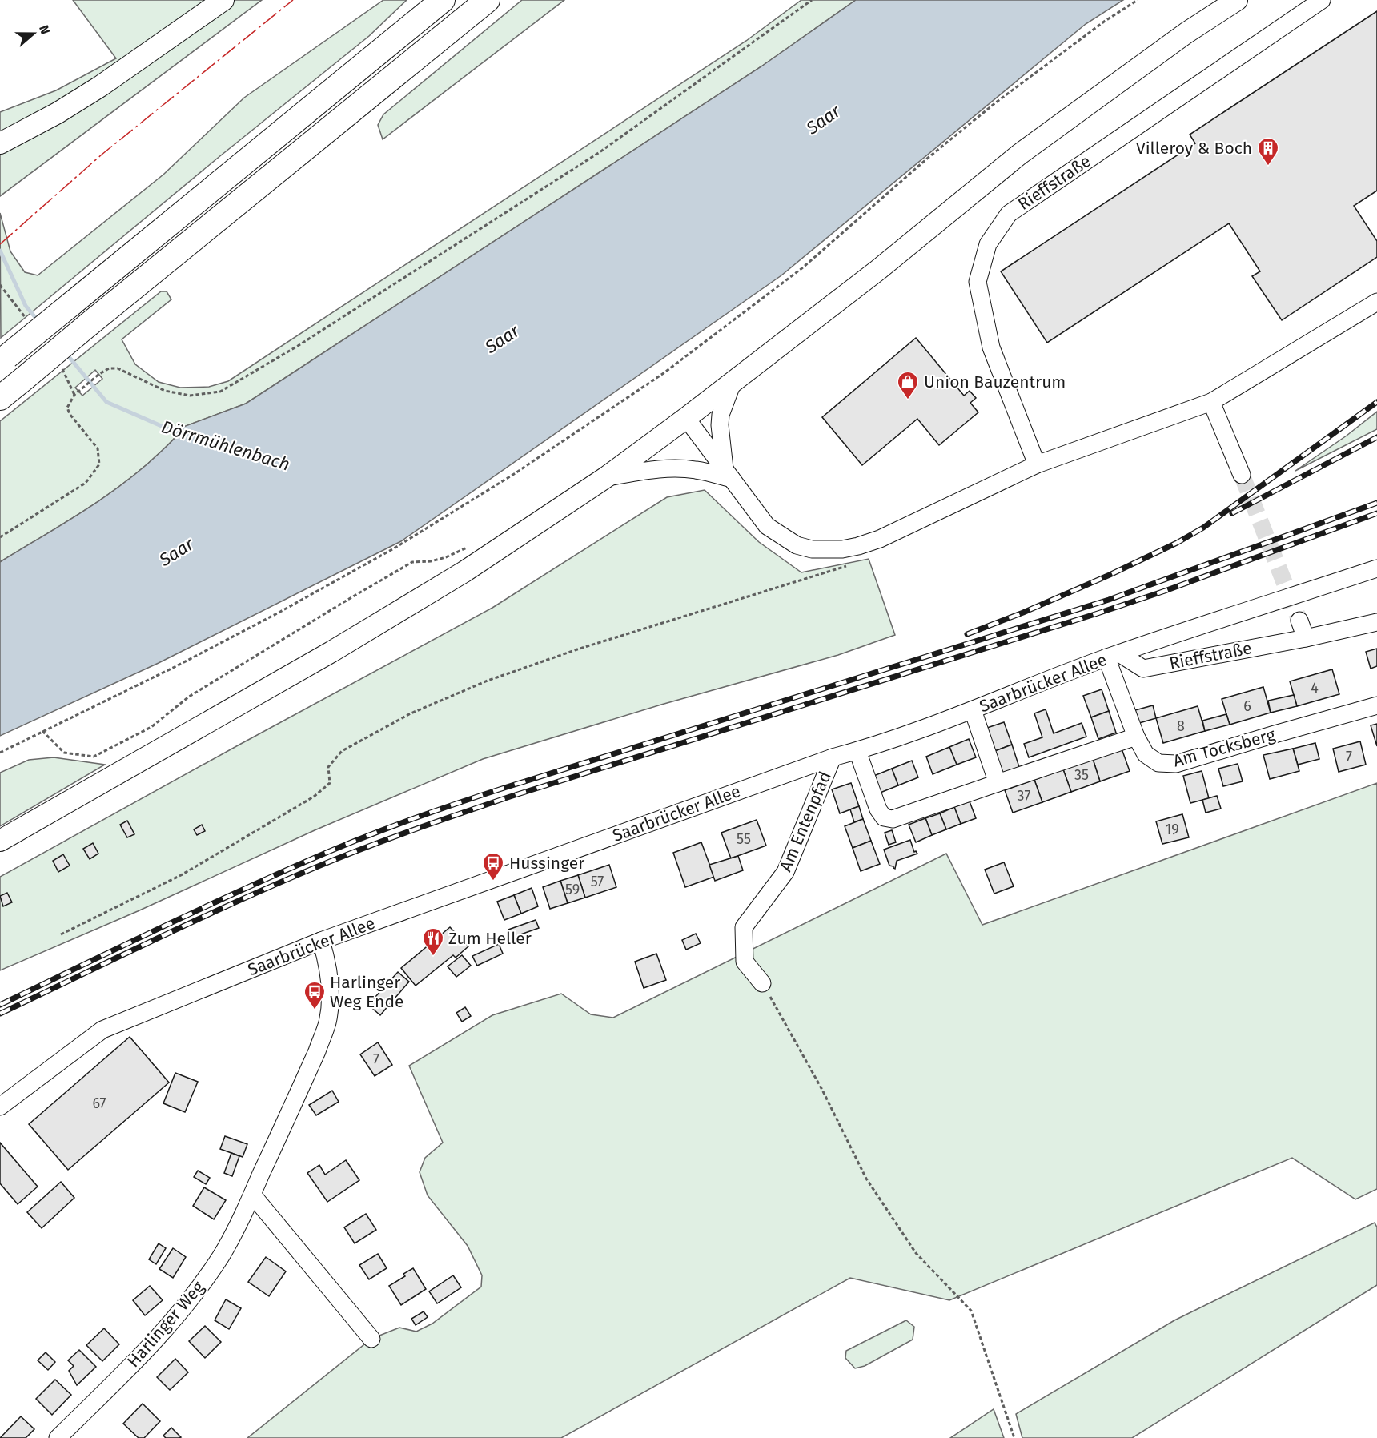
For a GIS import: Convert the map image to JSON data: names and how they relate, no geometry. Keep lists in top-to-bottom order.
{
  "streets": {
    "street": [
      "Rieffstraße",
      "Saarbrücker Allee",
      "Am Tocksberg",
      "Am Entenpfad",
      "Harlinger Weg"
    ]
  },
  "crossings": [
    ["Rieffstraße", "Saarbrücker Allee"],
    ["Rieffstraße", "Am Tocksberg"],
    ["Saarbrücker Allee", "Am Tocksberg"],
    ["Saarbrücker Allee", "Am Entenpfad"],
    ["Saarbrücker Allee", "Harlinger Weg"]
  ],
  "water": ["Saar", "Dörrmühlenbach"],
  "places": {
    "building": ["Villeroy & Boch"],
    "shop": ["Union Bauzentrum"],
    "bus stop": ["Hussinger", "Harlinger Weg Ende"],
    "restaurant": ["Zum Heller"]
  },
  "house_numbers": [
    "4",
    "6",
    "8",
    "7",
    "35",
    "37",
    "19",
    "55",
    "57",
    "59",
    "7",
    "67"
  ],
  "north": "right"
}
